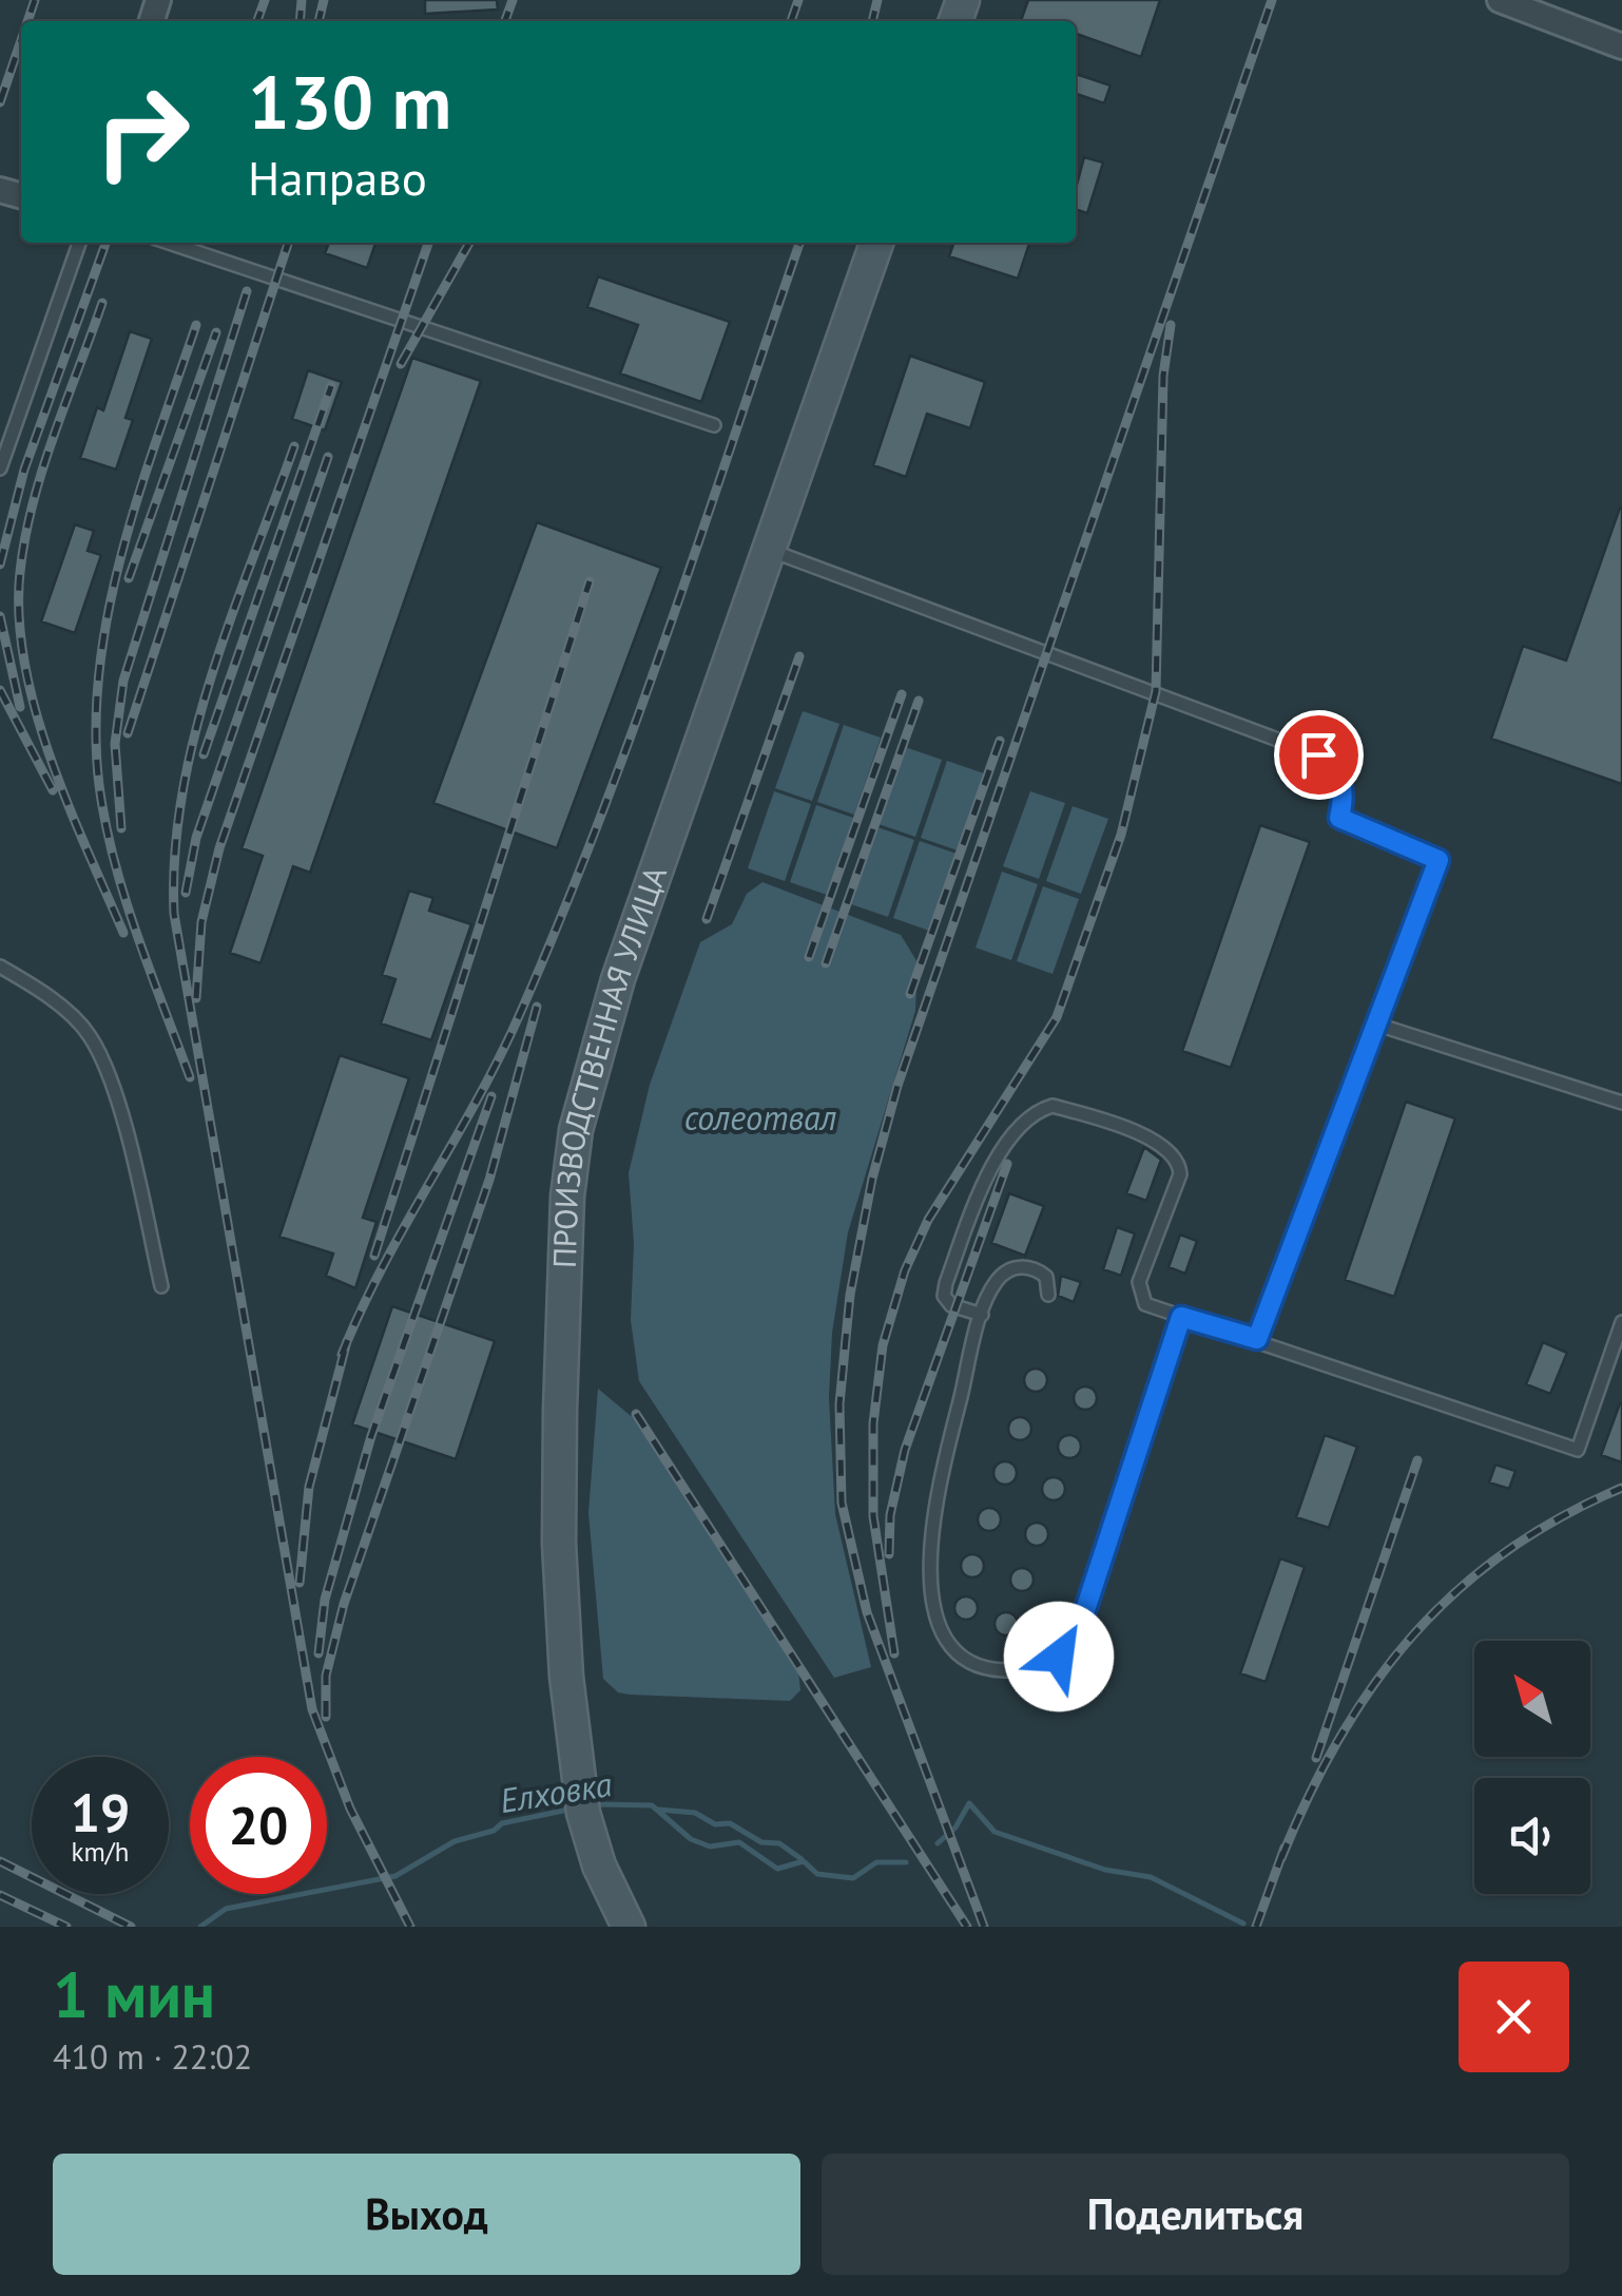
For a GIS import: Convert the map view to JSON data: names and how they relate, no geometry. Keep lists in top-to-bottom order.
{
  "streets": {
    "main road": ["ПРОИЗВОДСТВЕННАЯ УЛИЦА"]
  },
  "water": ["солеотвал", "Елховка"],
  "north": "top left",
  "page": {
    "turn": ["130 m", "Направо"],
    "speed": "19 km/h",
    "limit": "20",
    "heading": ["1 мин", "410 m · 22:02"],
    "buttons": ["Выход", "Поделиться"]
  }
}
